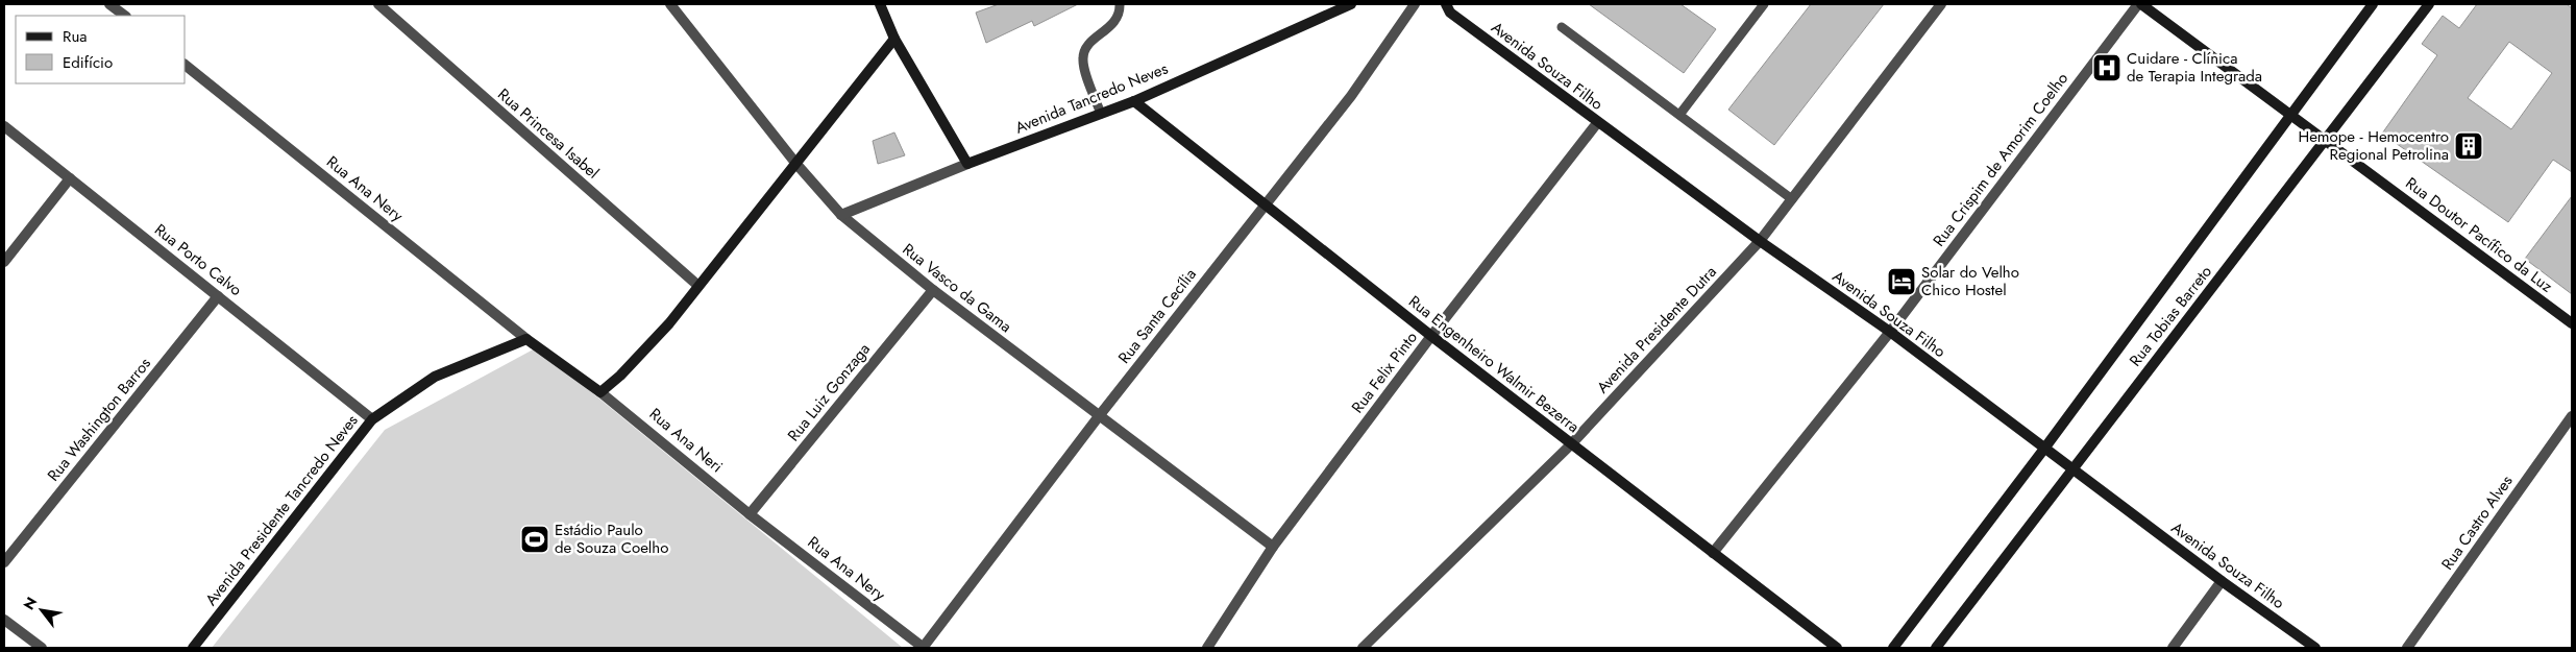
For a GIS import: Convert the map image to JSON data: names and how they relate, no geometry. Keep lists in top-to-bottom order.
{
  "streets": {
    "street": [
      "Avenida Souza Filho",
      "Avenida Tancredo Neves",
      "Rua Princesa Isabel",
      "Rua Crispim de Amorim Coelho",
      "Rua Ana Nery",
      "Rua Doutor Pacífico da Luz",
      "Rua Porto Calvo",
      "Rua Vasco da Gama",
      "Rua Santa Cecília",
      "Rua Tobias Barreto",
      "Avenida Presidente Dutra",
      "Rua Engenheiro Walmir Bezerra",
      "Rua Felix Pinto",
      "Rua Luiz Gonzaga",
      "Rua Washington Barros",
      "Rua Ana Neri",
      "Avenida Presidente Tancredo Neves",
      "Rua Castro Alves"
    ]
  },
  "crossings": [
    ["Avenida Souza Filho", "Rua Crispim de Amorim Coelho"],
    ["Avenida Souza Filho", "Rua Tobias Barreto"],
    ["Avenida Souza Filho", "Avenida Presidente Dutra"],
    ["Avenida Souza Filho", "Rua Felix Pinto"],
    ["Avenida Tancredo Neves", "Rua Vasco da Gama"],
    ["Avenida Tancredo Neves", "Rua Engenheiro Walmir Bezerra"],
    ["Rua Crispim de Amorim Coelho", "Rua Doutor Pacífico da Luz"],
    ["Rua Crispim de Amorim Coelho", "Rua Engenheiro Walmir Bezerra"],
    ["Rua Ana Nery", "Rua Santa Cecília"],
    ["Rua Ana Nery", "Rua Luiz Gonzaga"],
    ["Rua Ana Nery", "Rua Ana Neri"],
    ["Rua Ana Nery", "Avenida Presidente Tancredo Neves"],
    ["Rua Doutor Pacífico da Luz", "Rua Tobias Barreto"],
    ["Rua Porto Calvo", "Rua Washington Barros"],
    ["Rua Porto Calvo", "Avenida Presidente Tancredo Neves"],
    ["Rua Vasco da Gama", "Rua Santa Cecília"],
    ["Rua Vasco da Gama", "Rua Felix Pinto"],
    ["Rua Vasco da Gama", "Rua Luiz Gonzaga"],
    ["Rua Santa Cecília", "Rua Engenheiro Walmir Bezerra"],
    ["Avenida Presidente Dutra", "Rua Engenheiro Walmir Bezerra"],
    ["Rua Engenheiro Walmir Bezerra", "Rua Felix Pinto"],
    ["Rua Luiz Gonzaga", "Rua Ana Neri"]
  ],
  "places": {
    "hospital": ["Cuidare - Clínica de Terapia Integrada"],
    "building": ["Hemope - Hemocentro Regional Petrolina"],
    "hotel": ["Solar do Velho Chico Hostel"],
    "sports": ["Estádio Paulo de Souza Coelho"]
  },
  "legend": ["Rua", "Edifício"],
  "north": "top left"
}
